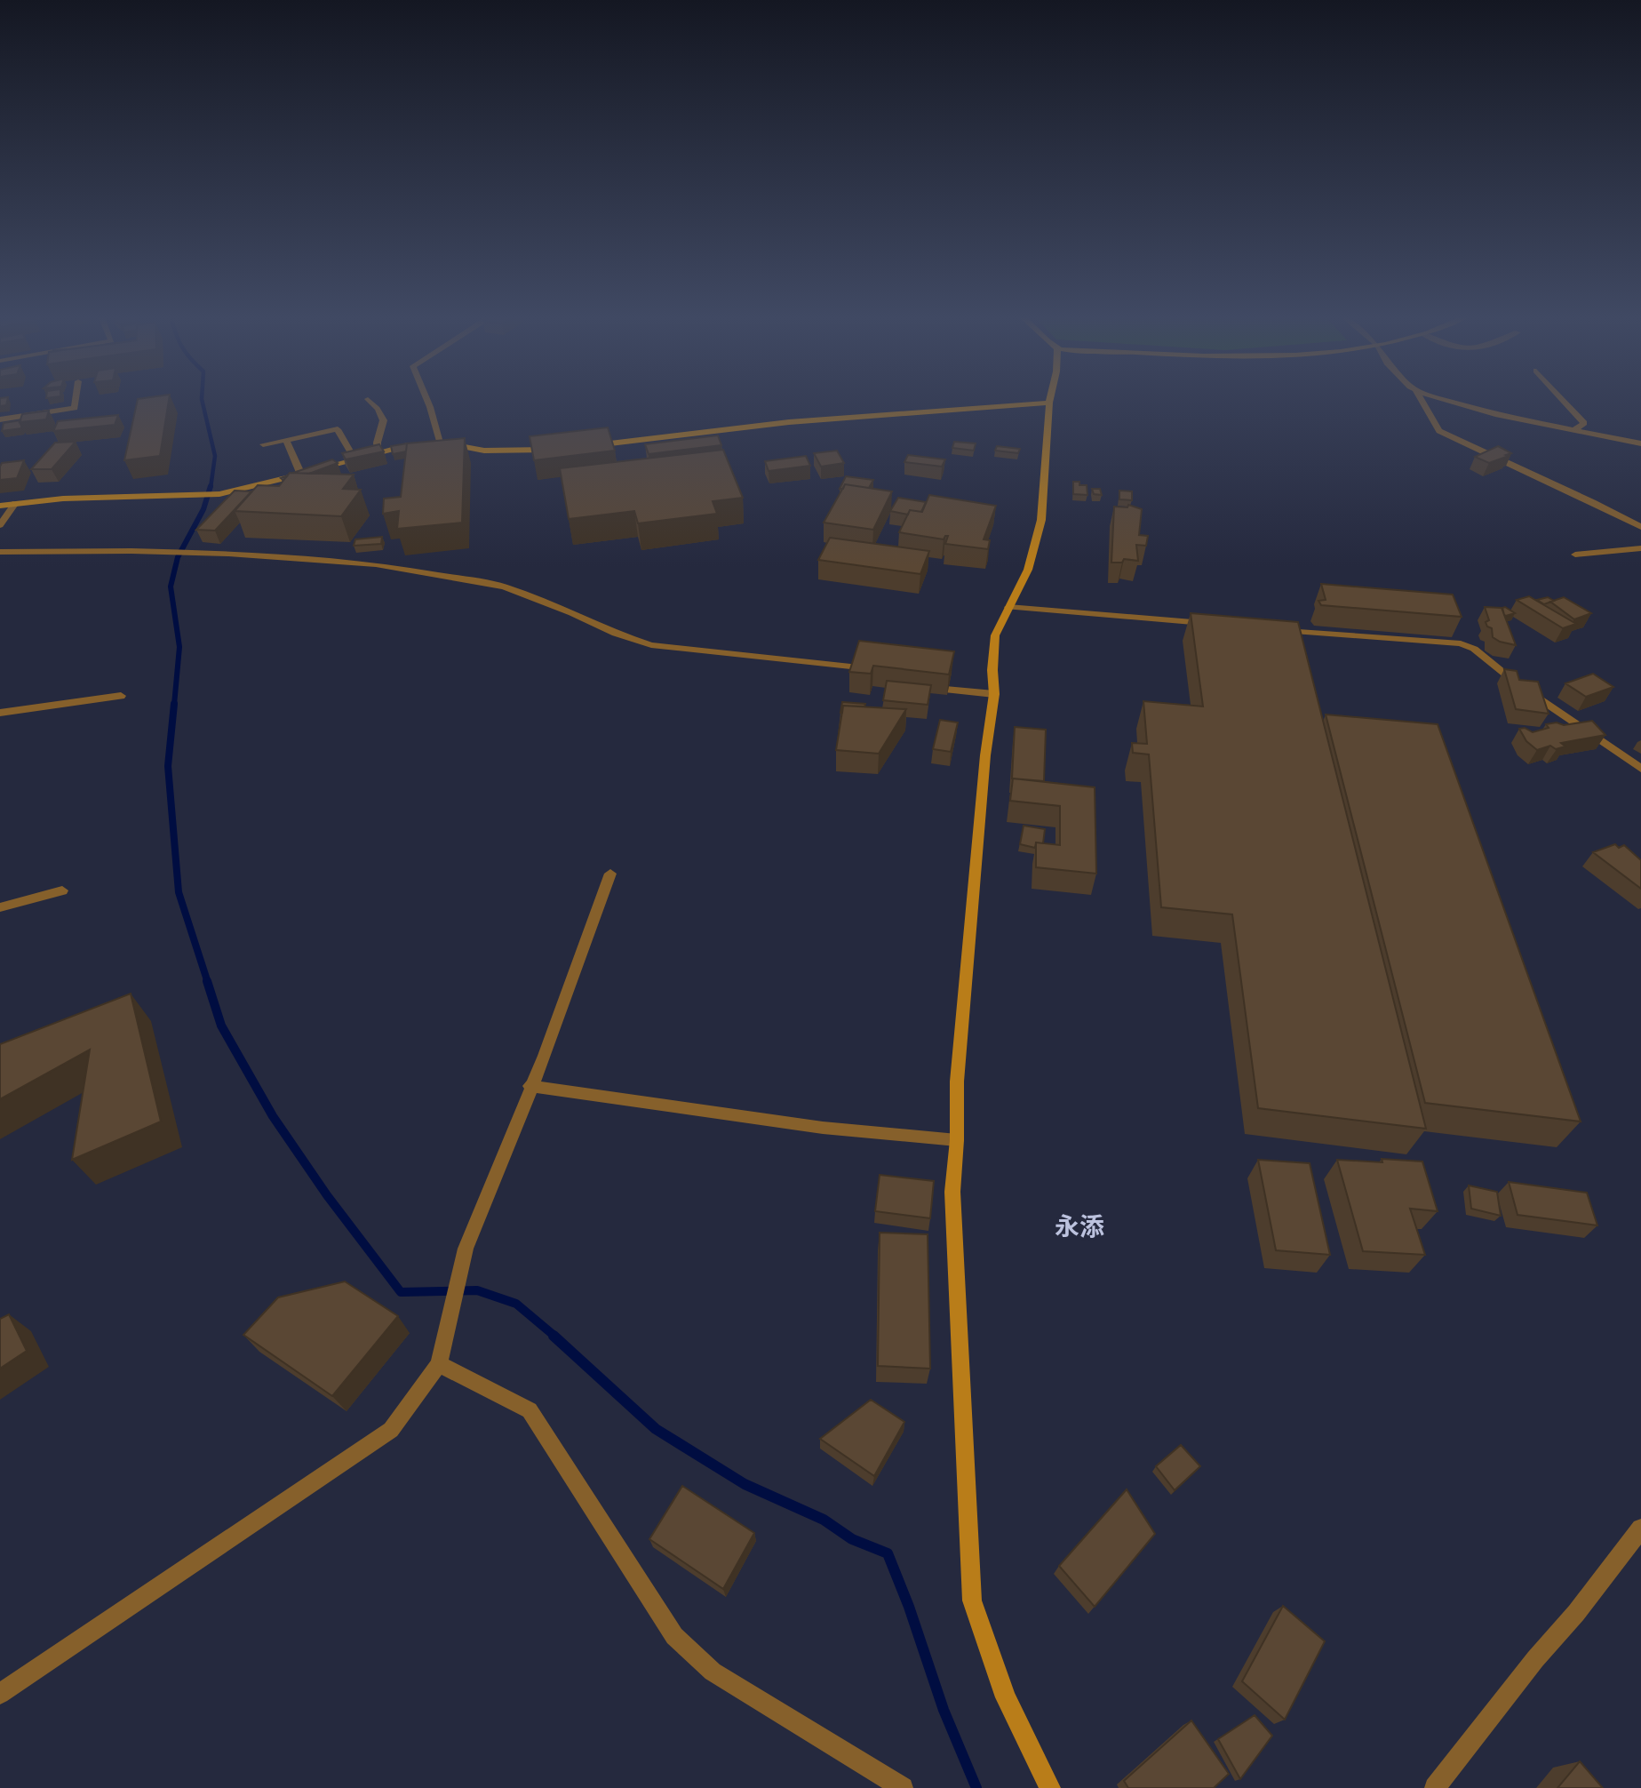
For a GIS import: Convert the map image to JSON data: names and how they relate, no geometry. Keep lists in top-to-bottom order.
{
  "districts": ["永添"]
}
